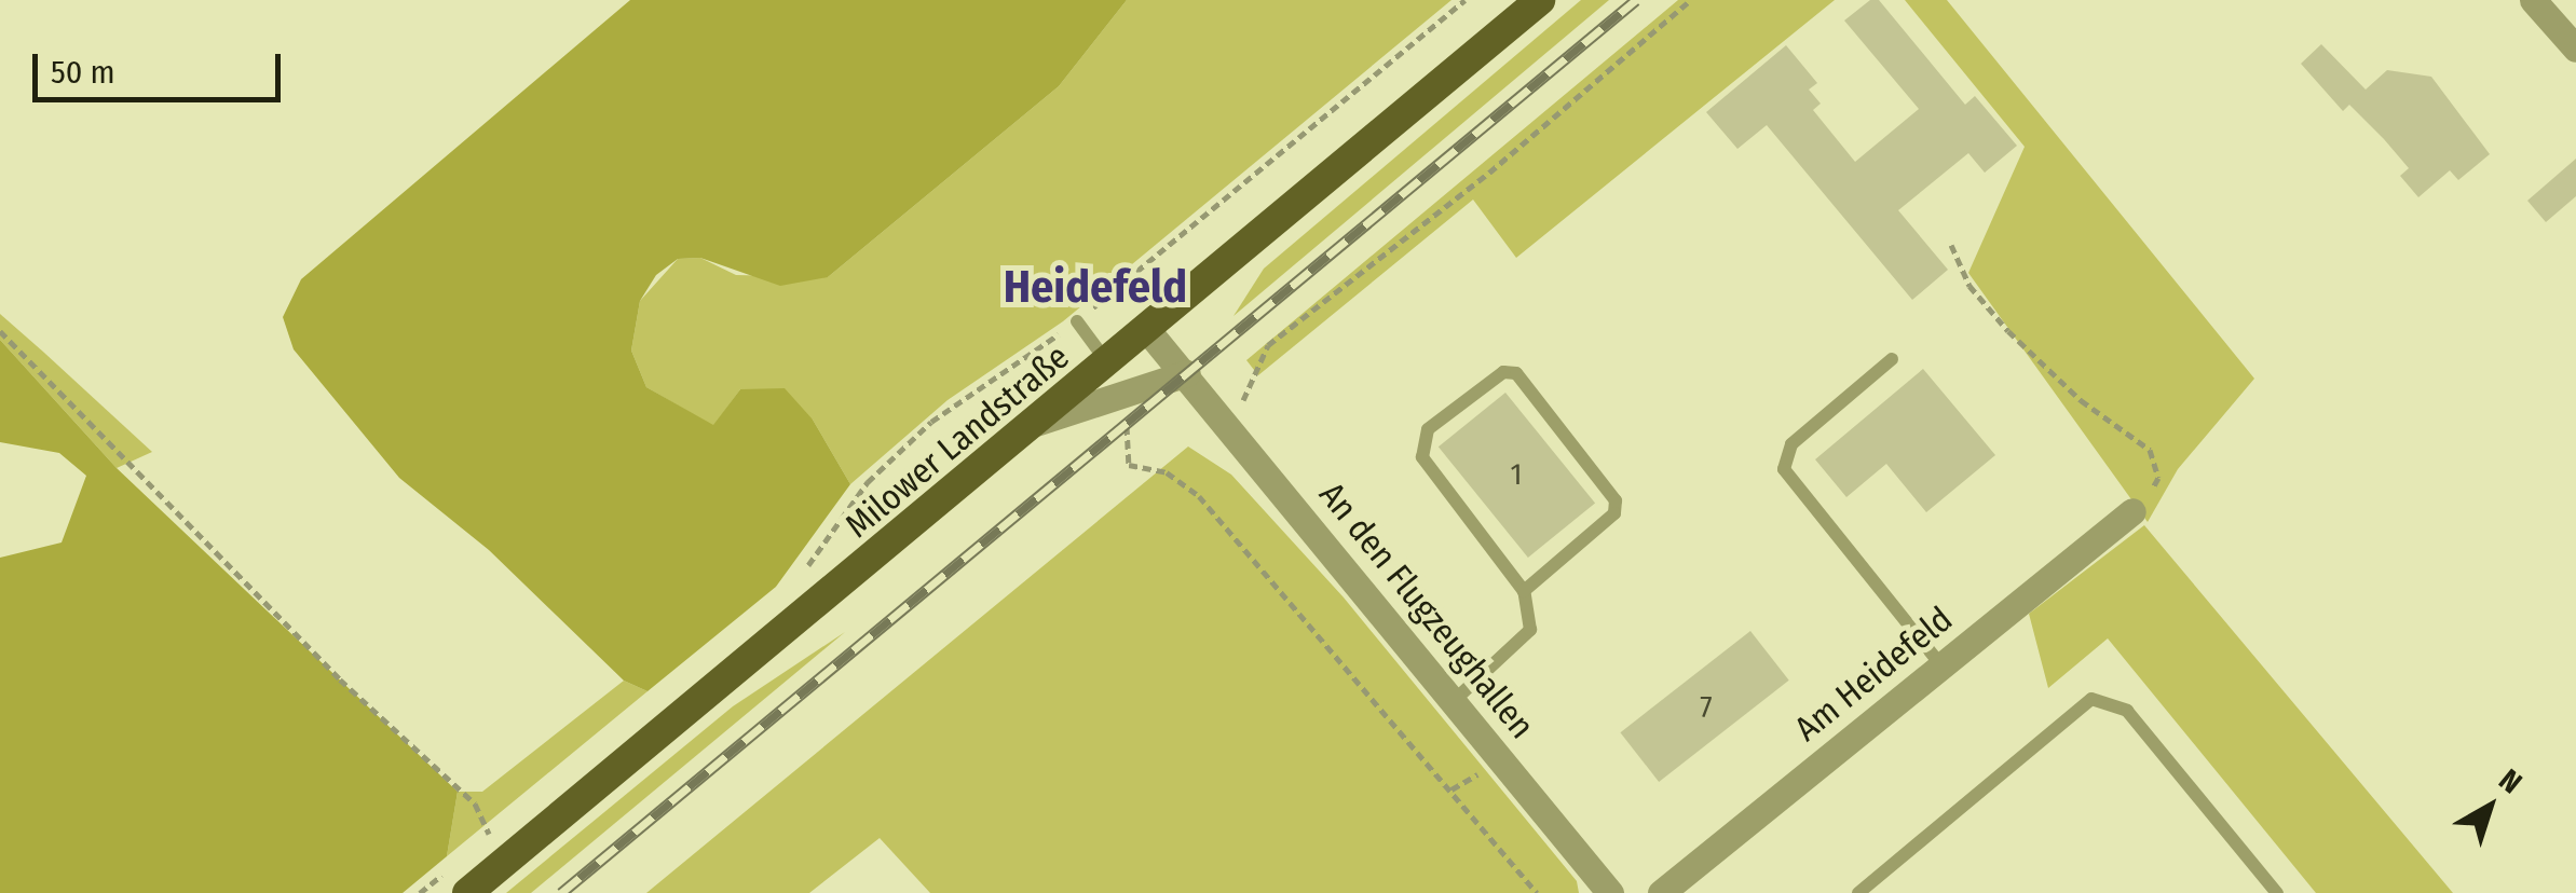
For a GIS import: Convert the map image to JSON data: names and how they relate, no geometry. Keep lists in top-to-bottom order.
{
  "streets": {
    "main road": ["Milower Landstraße"],
    "street": ["An den Flugzeughallen", "Am Heidefeld"]
  },
  "crossings": [
    ["Milower Landstraße", "An den Flugzeughallen"]
  ],
  "districts": ["Heidefeld"],
  "house_numbers": ["1", "7"],
  "scale_bar": "50 m",
  "north": "top right"
}
